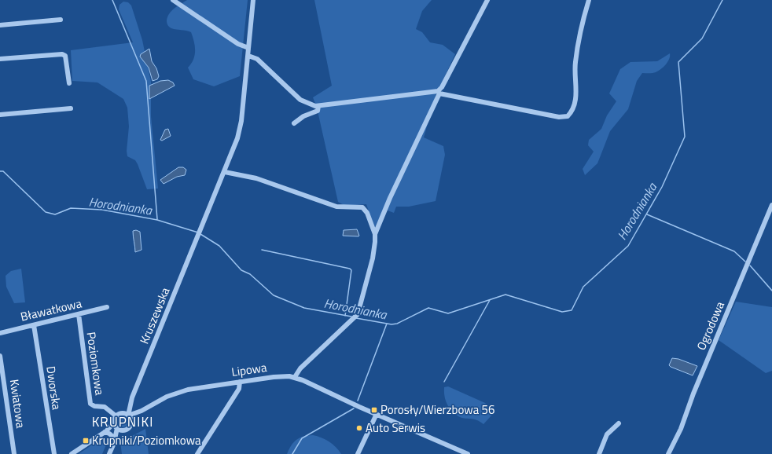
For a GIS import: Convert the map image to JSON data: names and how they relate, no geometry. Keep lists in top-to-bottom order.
{
  "streets": {
    "street": [
      "Bławatkowa",
      "Kruszewska",
      "Ogrodowa",
      "Poziomkowa",
      "Lipowa",
      "Dworska",
      "Kwiatowa"
    ]
  },
  "crossings": [
    ["Bławatkowa", "Poziomkowa"],
    ["Bławatkowa", "Dworska"],
    ["Kruszewska", "Poziomkowa"],
    ["Kruszewska", "Lipowa"],
    ["Poziomkowa", "Lipowa"]
  ],
  "districts": ["KRUPNIKI"],
  "water": ["Horodnianka"],
  "places": {
    "transit": ["Porosły/Wierzbowa 56", "Krupniki/Poziomkowa"],
    "other": ["Auto Serwis"]
  }
}
